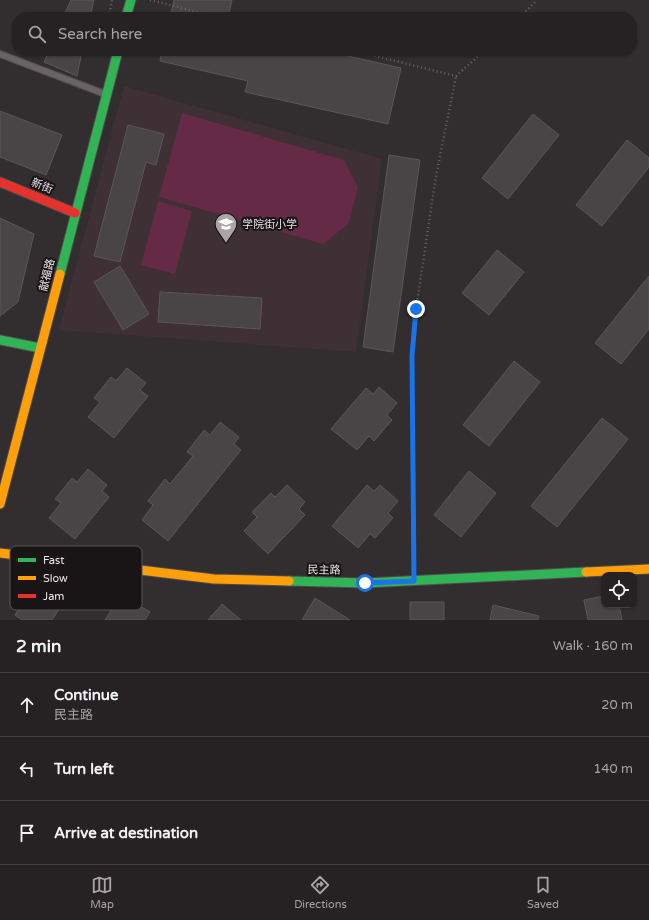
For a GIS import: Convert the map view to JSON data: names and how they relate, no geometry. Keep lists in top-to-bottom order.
{
  "streets": {
    "street": ["新街", "献福路", "民主路"]
  },
  "crossings": [
    ["新街", "献福路"]
  ],
  "places": {
    "school or university": ["学院街小学"]
  },
  "legend": ["Fast", "Slow", "Jam"],
  "page": {
    "search": "Search here",
    "heading": ["2 min", "Walk · 160 m"],
    "list": [
      ["Continue", "民主路", "20 m"],
      ["Turn left", "140 m"],
      "Arrive at destination"
    ],
    "nav": ["Map", "Directions", "Saved"]
  }
}
